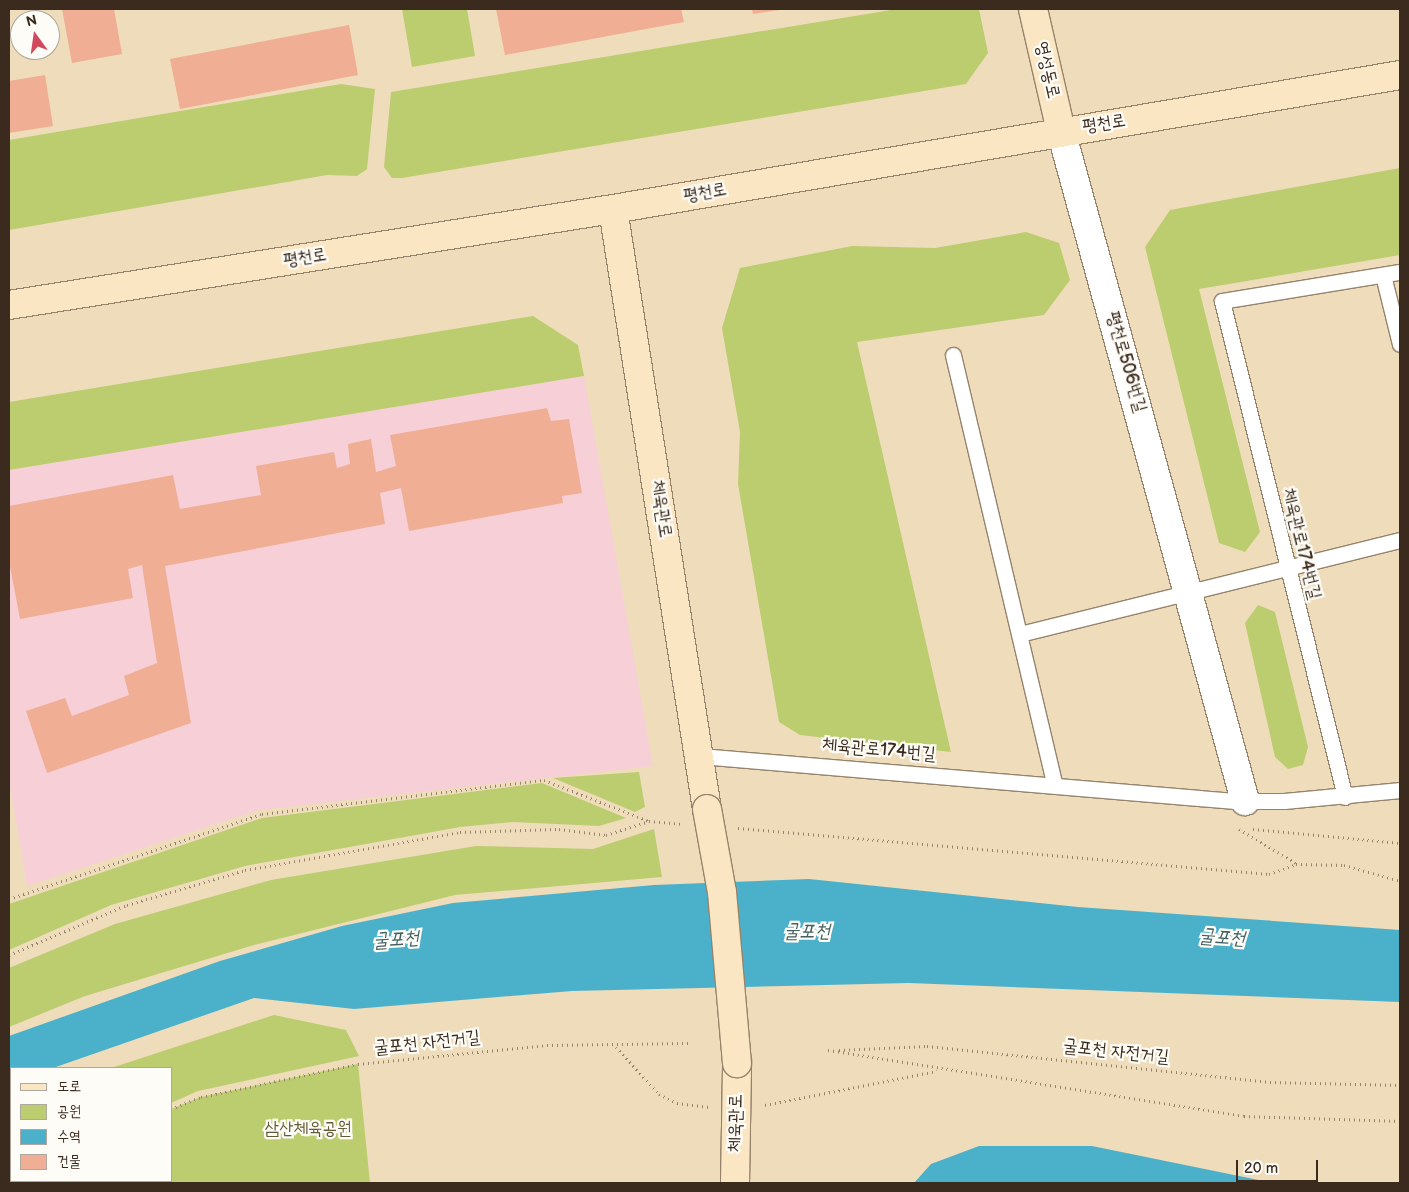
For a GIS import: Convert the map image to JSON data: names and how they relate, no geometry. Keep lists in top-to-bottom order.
{
  "streets": {
    "main road": ["영성동로", "평천로", "체육관로"],
    "street": ["평천로506번길"],
    "lane": ["체육관로174번길"],
    "path": ["굴포천 자전거길"]
  },
  "crossings": [
    ["영성동로", "평천로"],
    ["영성동로", "평천로506번길"],
    ["평천로", "평천로506번길"],
    ["평천로", "체육관로"],
    ["평천로506번길", "체육관로174번길"],
    ["체육관로", "체육관로174번길"]
  ],
  "water": ["굴포천"],
  "parks": ["삼산체육공원"],
  "legend": [
    "도로",
    "공원",
    "수역",
    "건물"
  ],
  "scale_bar": "20 m",
  "north": "top"
}
